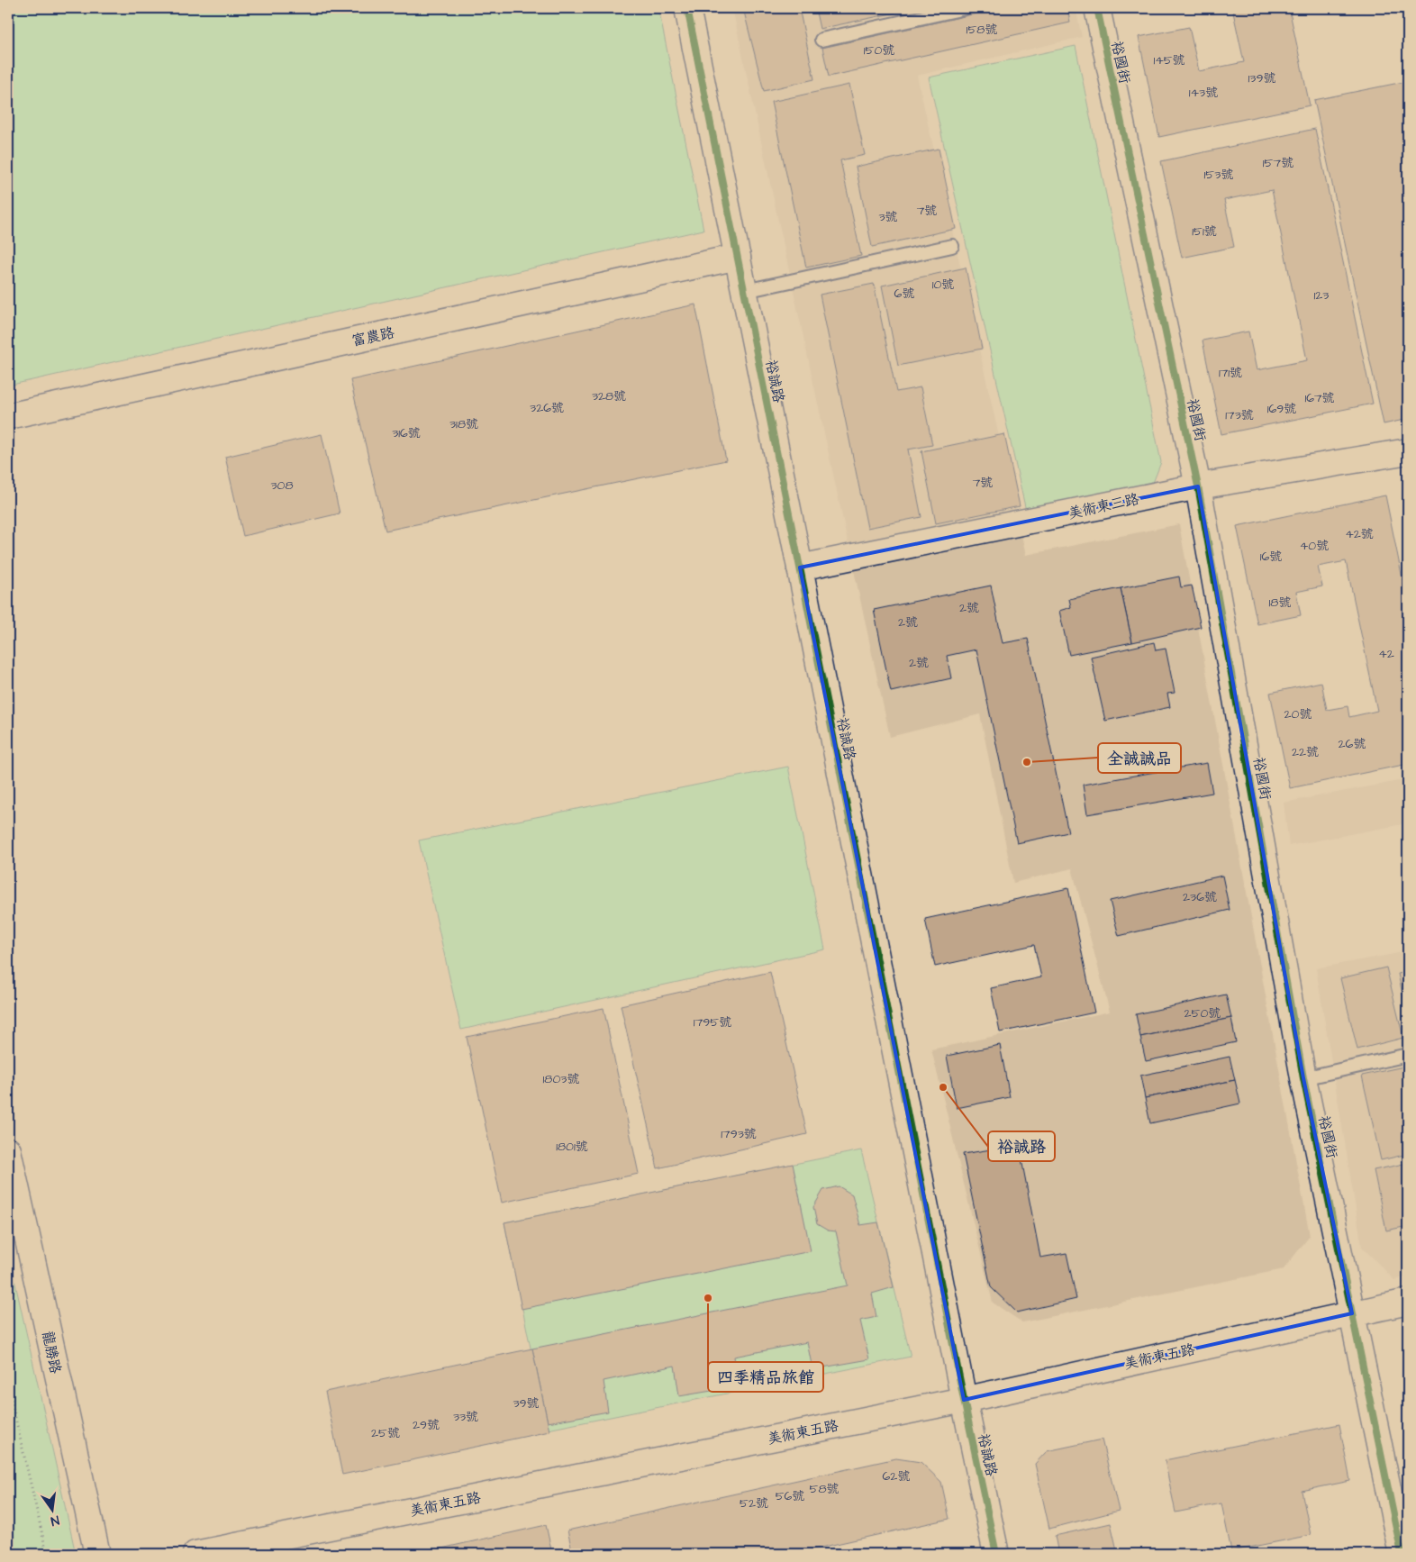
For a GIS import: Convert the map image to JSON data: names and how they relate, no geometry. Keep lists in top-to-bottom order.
{
  "streets": {
    "street": [
      "裕國街",
      "富農路",
      "裕誠路",
      "美術東三路",
      "龍勝路",
      "美術東五路"
    ]
  },
  "crossings": [
    ["裕國街", "美術東三路"],
    ["裕國街", "美術東五路"],
    ["富農路", "裕誠路"],
    ["裕誠路", "美術東三路"],
    ["裕誠路", "美術東五路"]
  ],
  "places": ["全誠誠品", "裕誠路", "四季精品旅館"],
  "house_numbers": [
    "158號",
    "150號",
    "145號",
    "139號",
    "143號",
    "157號",
    "153號",
    "7號",
    "3號",
    "151號",
    "10號",
    "6號",
    "123",
    "171號",
    "328號",
    "167號",
    "326號",
    "169號",
    "173號",
    "318號",
    "316號",
    "7號",
    "308",
    "42號",
    "40號",
    "16號",
    "18號",
    "2號",
    "2號",
    "42",
    "2號",
    "20號",
    "26號",
    "22號",
    "236號",
    "250號",
    "1795號",
    "1803號",
    "1793號",
    "1801號",
    "39號",
    "33號",
    "29號",
    "25號",
    "62號",
    "58號",
    "56號",
    "52號"
  ],
  "north": "bottom"
}
